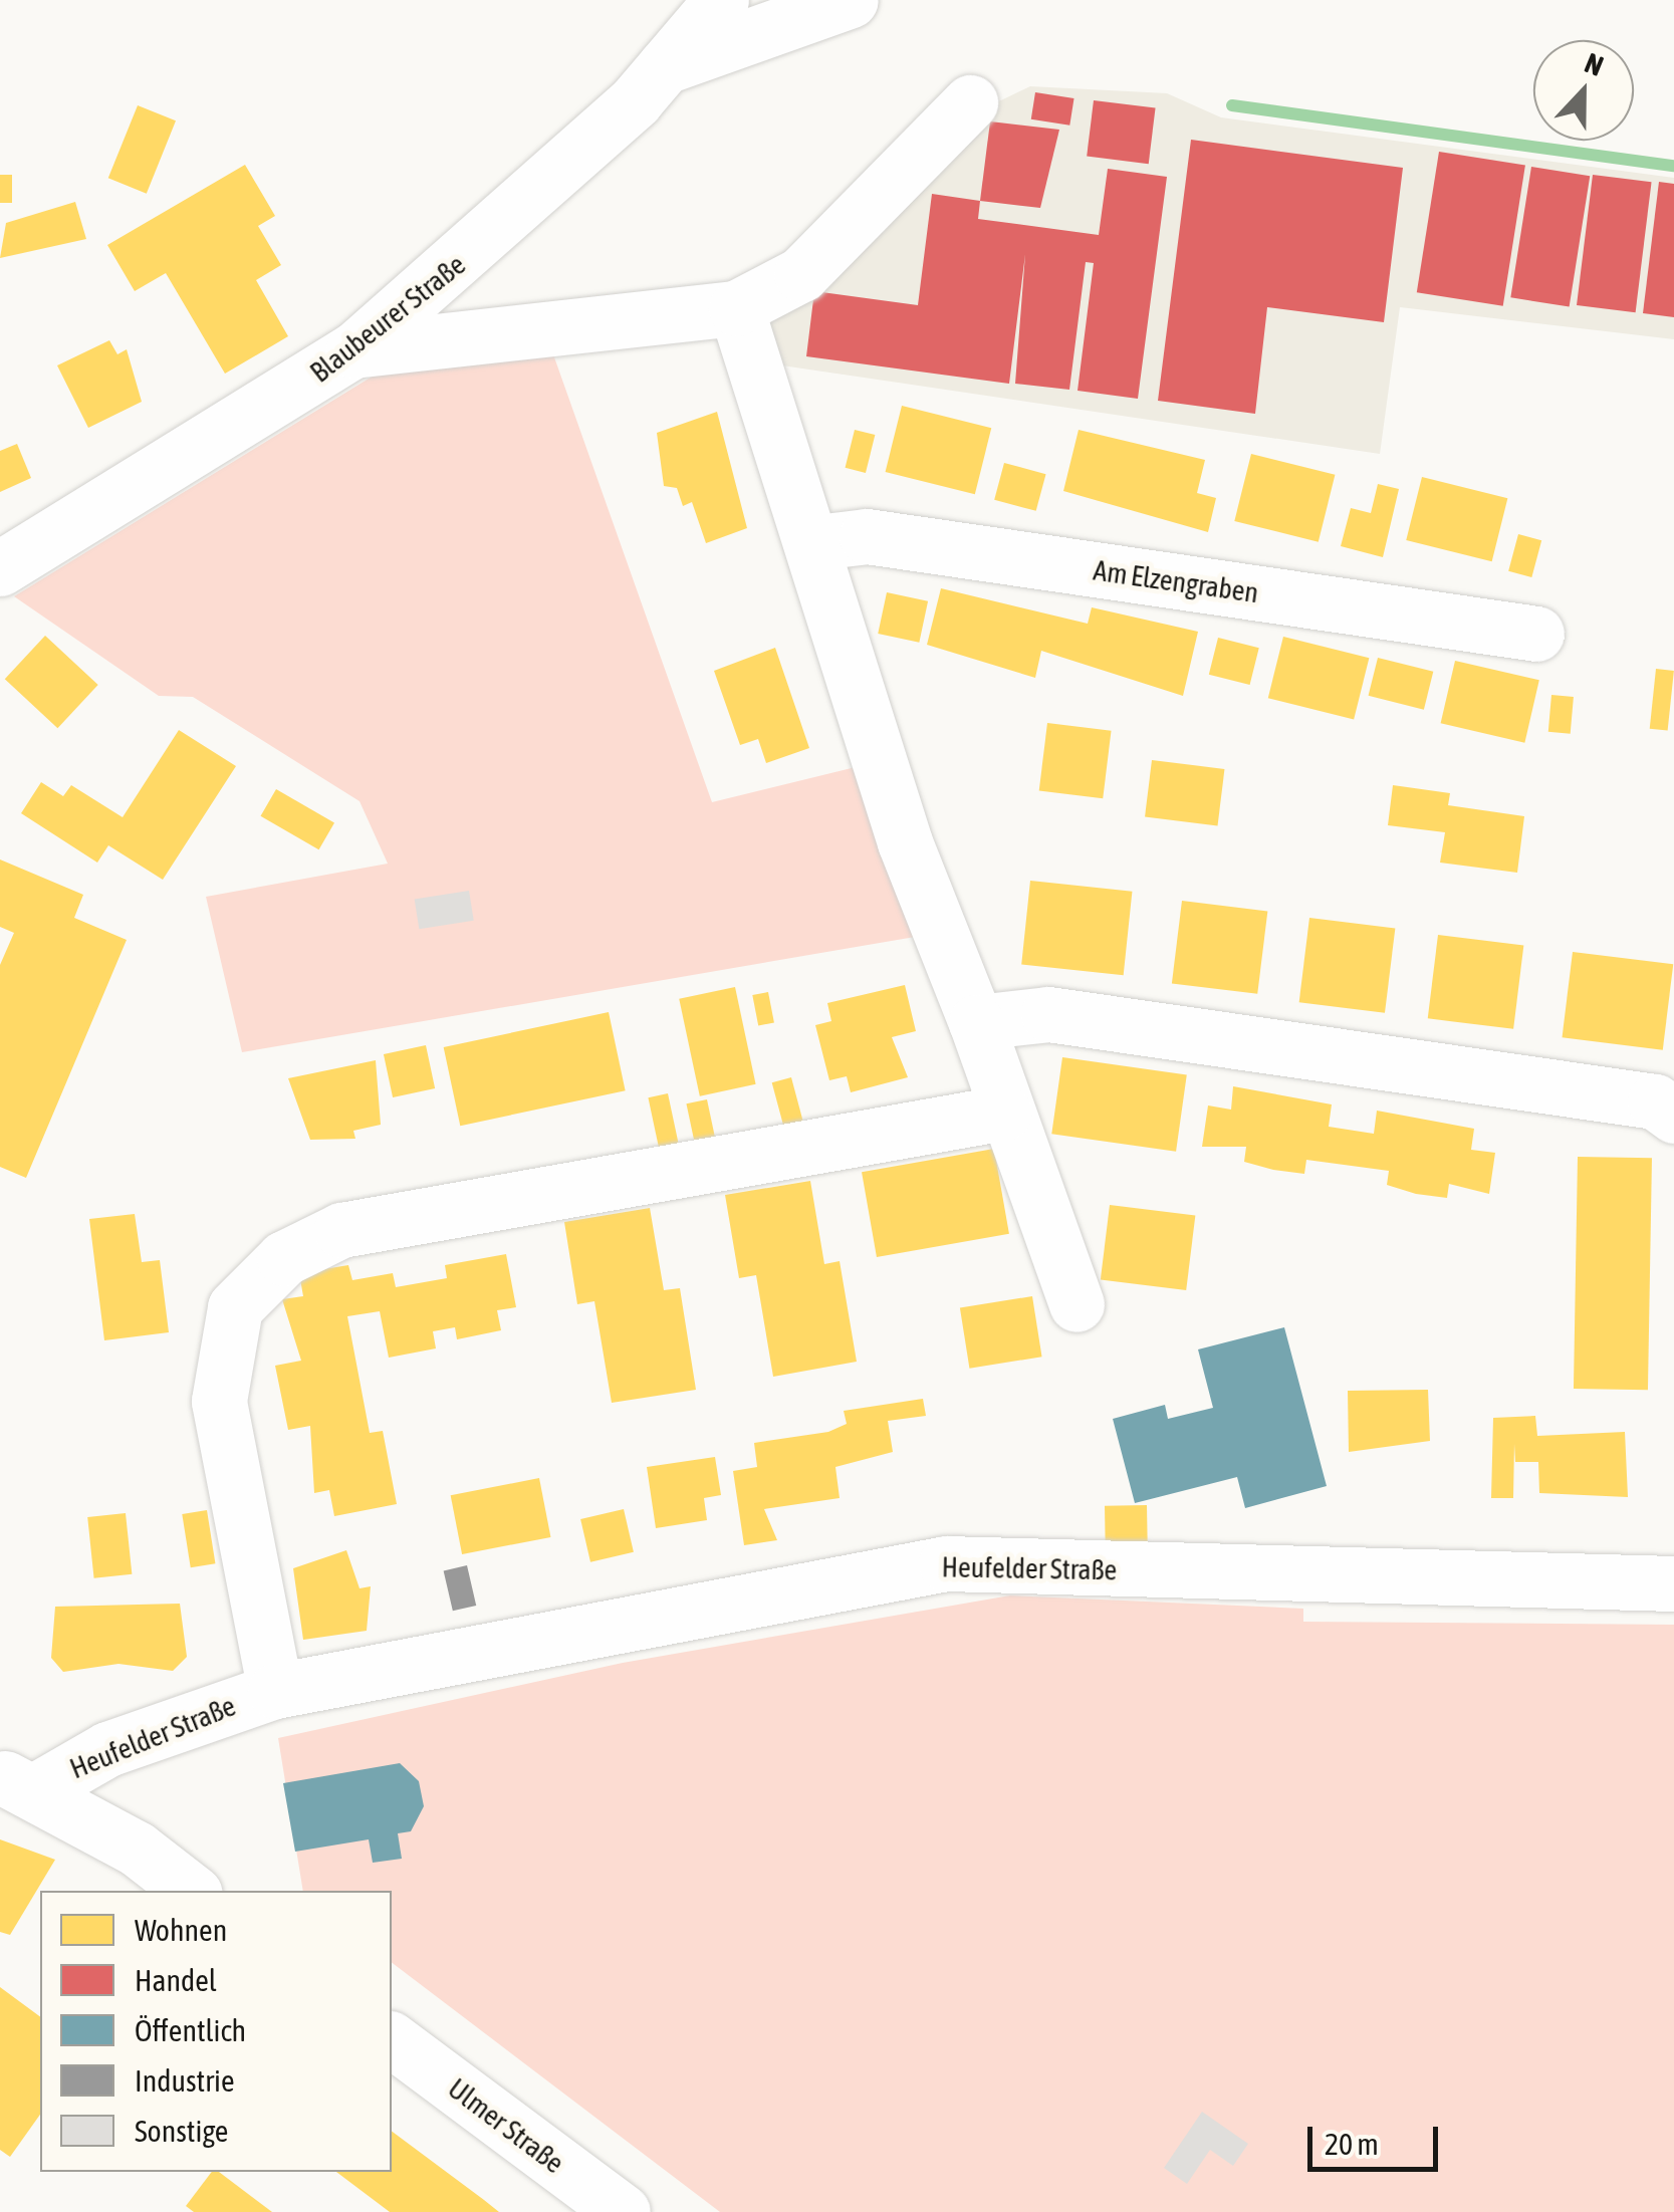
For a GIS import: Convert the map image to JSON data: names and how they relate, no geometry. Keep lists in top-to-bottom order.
{
  "streets": {
    "street": [
      "Blaubeurer Straße",
      "Am Elzengraben",
      "Heufelder Straße",
      "Ulmer Straße"
    ]
  },
  "legend": [
    "Wohnen",
    "Handel",
    "Öffentlich",
    "Industrie",
    "Sonstige"
  ],
  "scale_bar": "20 m",
  "north": "top"
}
